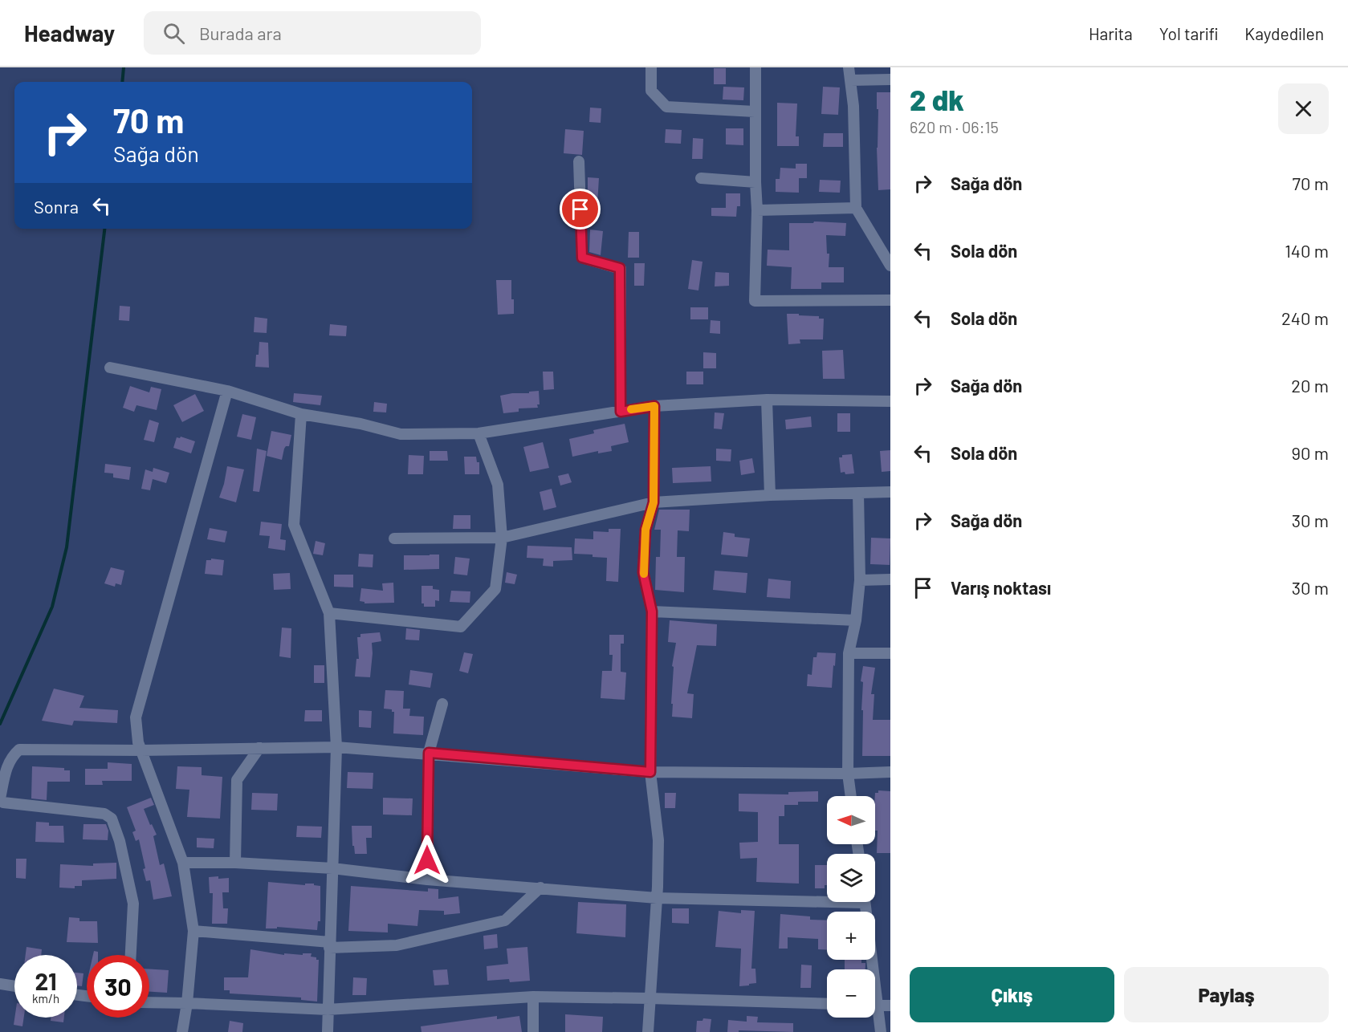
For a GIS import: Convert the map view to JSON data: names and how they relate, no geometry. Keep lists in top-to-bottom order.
{
  "north": "left",
  "page": {
    "header": "Headway",
    "search": "Burada ara",
    "nav": ["Harita", "Yol tarifi", "Kaydedilen"],
    "heading": ["2 dk", "620 m · 06:15"],
    "turn": ["70 m", "Sağa dön"],
    "list": [
      {
        "name": "Sağa dön",
        "value": "70 m"
      },
      {
        "name": "Sola dön",
        "value": "140 m"
      },
      {
        "name": "Sola dön",
        "value": "240 m"
      },
      {
        "name": "Sağa dön",
        "value": "20 m"
      },
      {
        "name": "Sola dön",
        "value": "90 m"
      },
      {
        "name": "Sağa dön",
        "value": "30 m"
      },
      {
        "name": "Varış noktası",
        "value": "30 m"
      }
    ],
    "then": "Sonra",
    "map_buttons": ["+", "−"],
    "speed": "21 km/h",
    "limit": "30",
    "buttons": ["Çıkış", "Paylaş"]
  }
}
